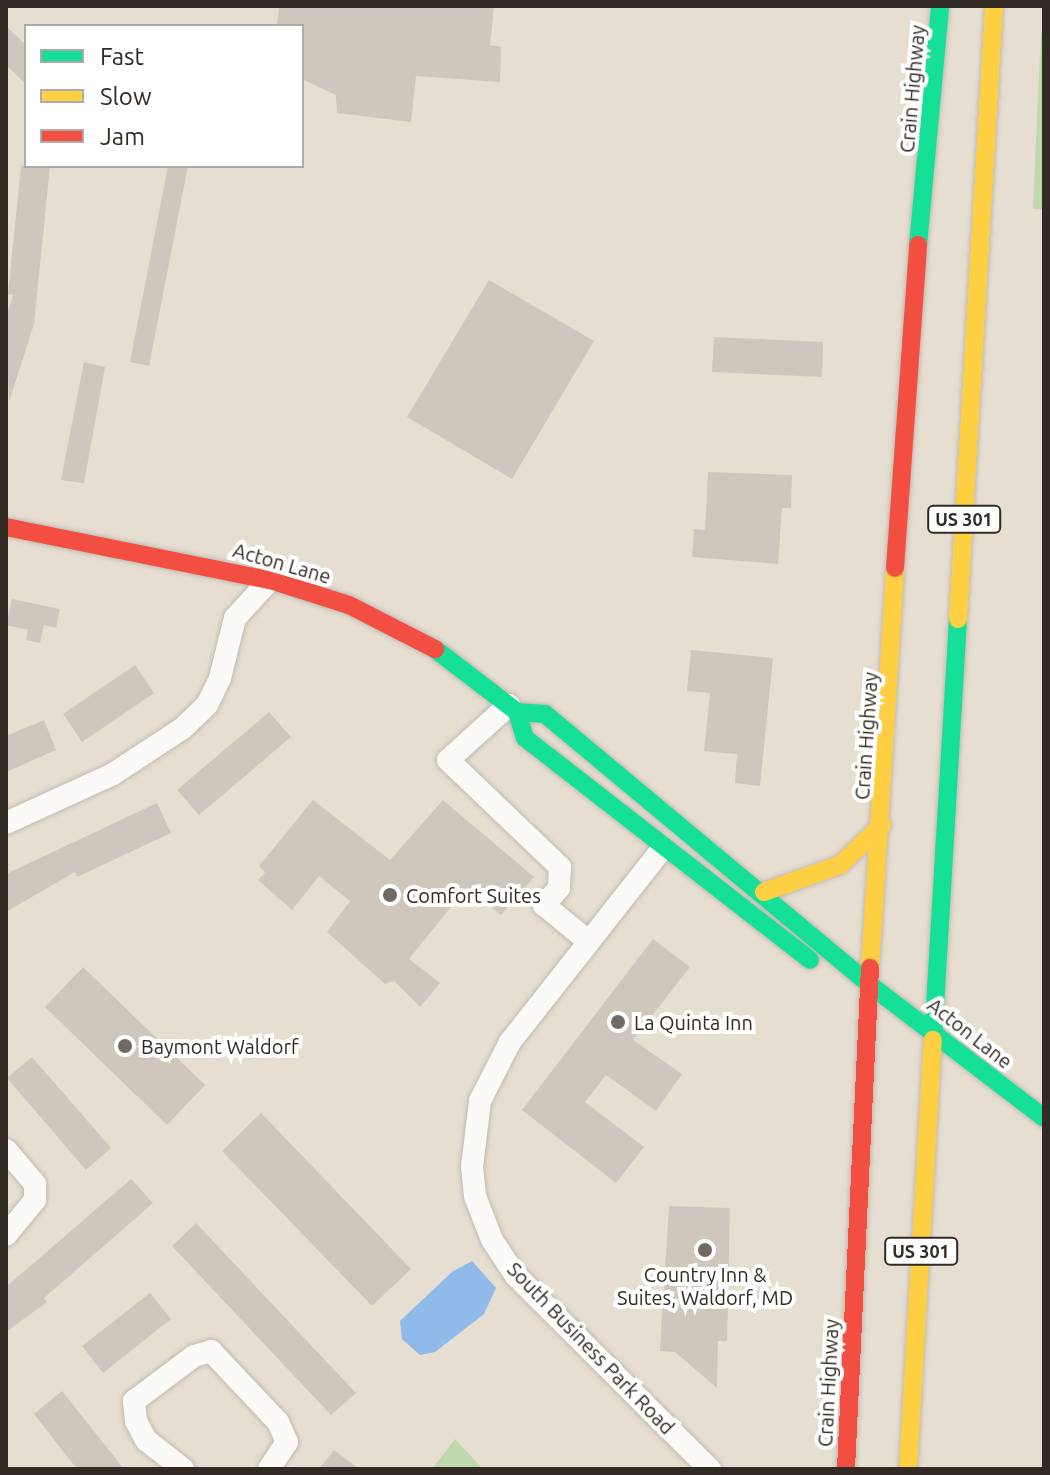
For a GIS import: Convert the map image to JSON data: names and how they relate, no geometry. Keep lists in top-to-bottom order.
{
  "streets": {
    "main road": ["Crain Highway", "US 301", "Acton Lane"],
    "street": ["South Business Park Road"]
  },
  "crossings": [
    ["Crain Highway", "Acton Lane"],
    ["US 301", "Acton Lane"],
    ["Acton Lane", "South Business Park Road"]
  ],
  "places": [
    "Comfort Suites",
    "La Quinta Inn",
    "Baymont Waldorf",
    "Country Inn & Suites, Waldorf, MD"
  ],
  "legend": ["Fast", "Slow", "Jam"]
}
